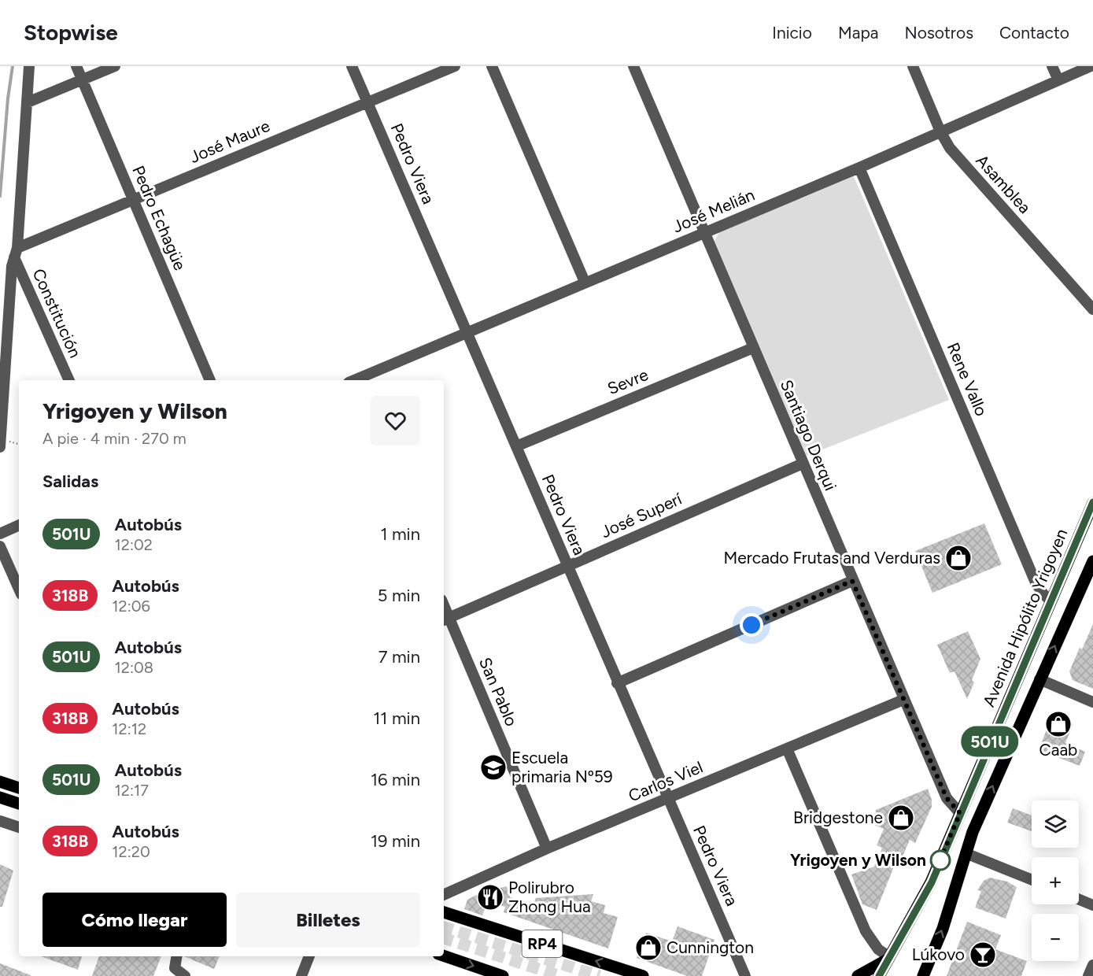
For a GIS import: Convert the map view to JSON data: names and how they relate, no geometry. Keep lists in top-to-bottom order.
{
  "streets": {
    "main road": ["Avenida Hipólito Yrigoyen", "RP4"],
    "street": [
      "José Maure",
      "Pedro Viera",
      "Asamblea",
      "José Melián",
      "Pedro Echagüe",
      "Constitución",
      "Rene Vallo",
      "Sevre",
      "Santiago Derqui",
      "José Superí",
      "San Pablo",
      "Carlos Viel"
    ]
  },
  "crossings": [
    ["José Maure", "Pedro Viera"],
    ["José Maure", "Pedro Echagüe"],
    ["José Maure", "Constitución"],
    ["Pedro Viera", "José Melián"],
    ["Pedro Viera", "Sevre"],
    ["Pedro Viera", "José Superí"],
    ["Pedro Viera", "Carlos Viel"],
    ["Asamblea", "José Melián"],
    ["José Melián", "Rene Vallo"],
    ["José Melián", "Santiago Derqui"],
    ["Rene Vallo", "Avenida Hipólito Yrigoyen"],
    ["Sevre", "Santiago Derqui"],
    ["Santiago Derqui", "José Superí"],
    ["Santiago Derqui", "Avenida Hipólito Yrigoyen"],
    ["Santiago Derqui", "Carlos Viel"],
    ["José Superí", "San Pablo"],
    ["San Pablo", "Carlos Viel"]
  ],
  "places": {
    "shop": [
      "Mercado Frutas and Verduras",
      "Caab",
      "Bridgestone",
      "Cunnington"
    ],
    "school or university": ["Escuela primaria Nº59"],
    "other": ["Yrigoyen y Wilson"],
    "restaurant": ["Polirubro Zhong Hua"],
    "bar": ["Lúkovo"]
  },
  "lines": ["bus line 501U"],
  "page": {
    "header": "Stopwise",
    "nav": [
      "Inicio",
      "Mapa",
      "Nosotros",
      "Contacto"
    ],
    "on_map": "501U",
    "heading": [
      ["Yrigoyen y Wilson", "A pie · 4 min · 270 m"],
      "Salidas"
    ],
    "list": [
      {
        "mark": "501U",
        "name": "Autobús",
        "note": "12:02",
        "value": "1 min"
      },
      {
        "mark": "318B",
        "name": "Autobús",
        "note": "12:06",
        "value": "5 min"
      },
      {
        "mark": "501U",
        "name": "Autobús",
        "note": "12:08",
        "value": "7 min"
      },
      {
        "mark": "318B",
        "name": "Autobús",
        "note": "12:12",
        "value": "11 min"
      },
      {
        "mark": "501U",
        "name": "Autobús",
        "note": "12:17",
        "value": "16 min"
      },
      {
        "mark": "318B",
        "name": "Autobús",
        "note": "12:20",
        "value": "19 min"
      }
    ],
    "map_buttons": ["+", "−"],
    "buttons": ["Cómo llegar", "Billetes"]
  }
}
